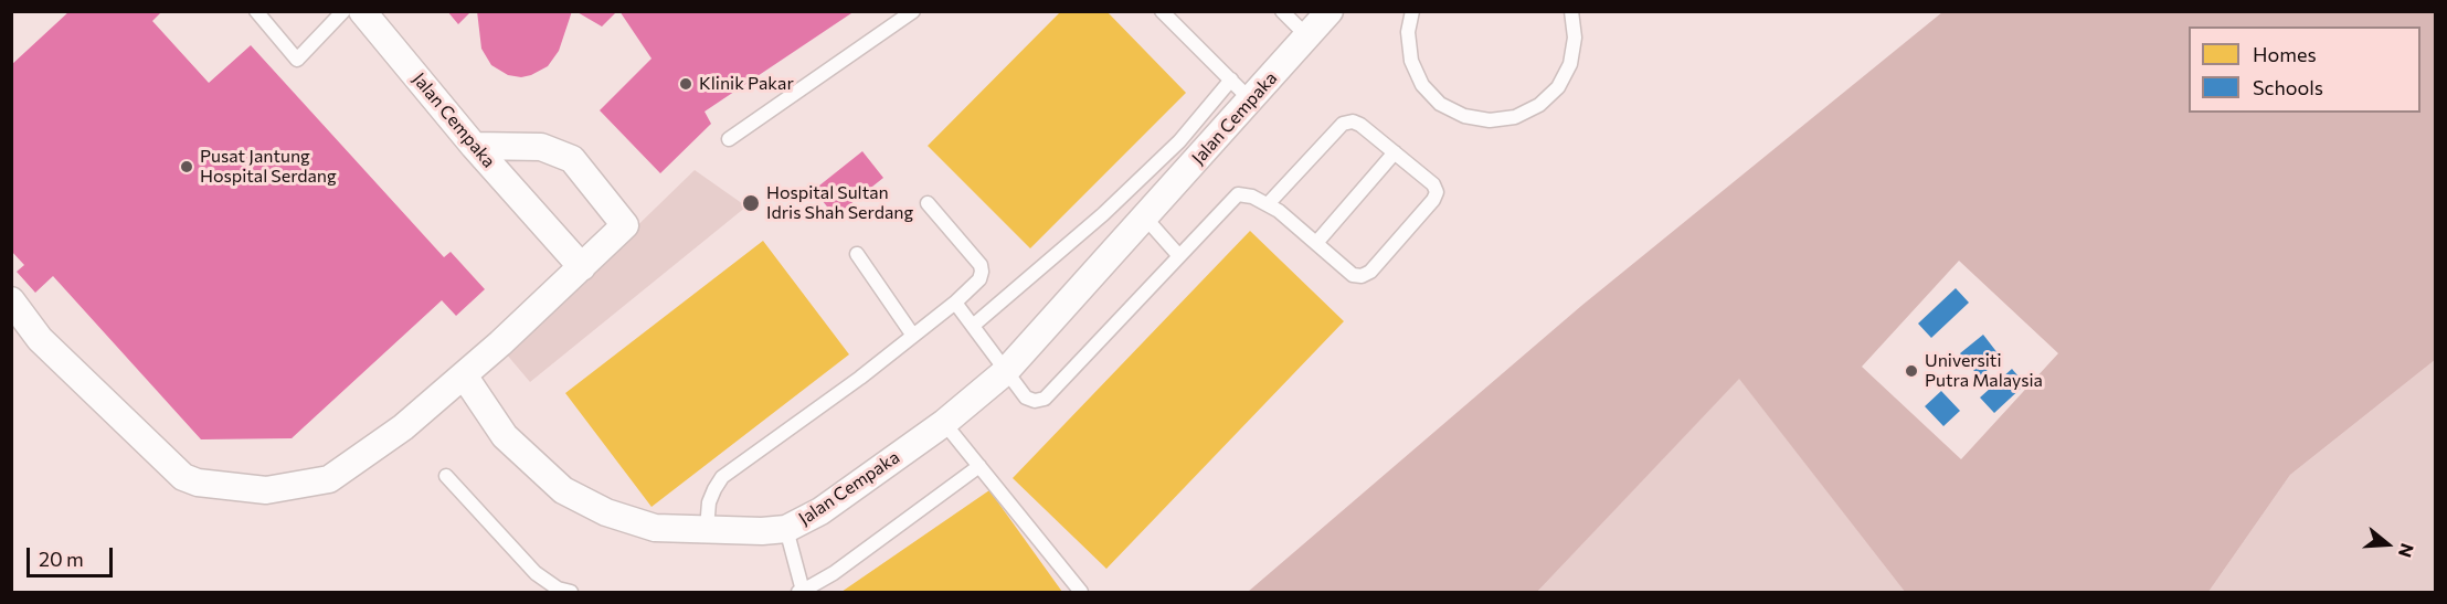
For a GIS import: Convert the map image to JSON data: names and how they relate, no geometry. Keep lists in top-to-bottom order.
{
  "streets": {
    "street": ["Jalan Cempaka"]
  },
  "places": [
    "Klinik Pakar",
    "Pusat Jantung Hospital Serdang",
    "Hospital Sultan Idris Shah Serdang",
    "Universiti Putra Malaysia"
  ],
  "legend": ["Homes", "Schools"],
  "scale_bar": "20 m",
  "north": "right"
}
